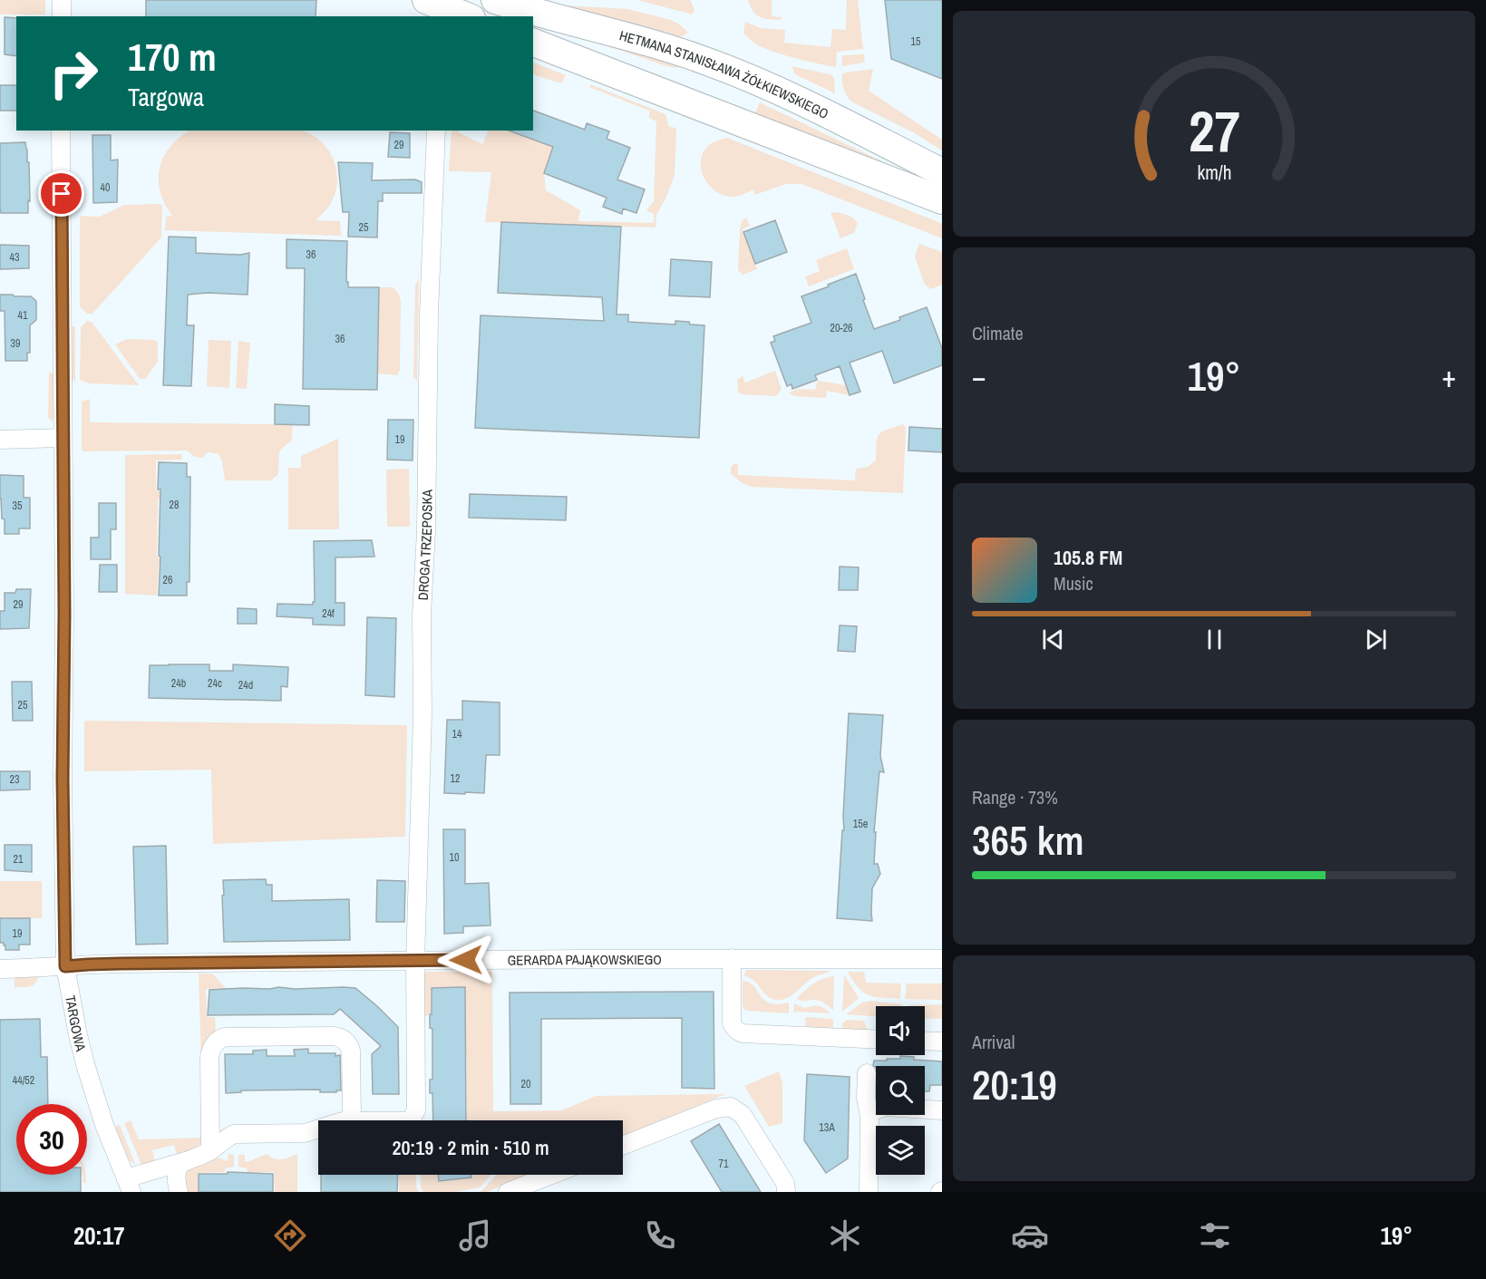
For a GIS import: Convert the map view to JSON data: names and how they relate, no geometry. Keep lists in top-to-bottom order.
{
  "streets": {
    "main road": ["HETMANA STANISŁAWA ŻÓŁKIEWSKIEGO"],
    "street": ["DROGA TRZEPOSKA", "GERARDA PAJĄKOWSKIEGO", "TARGOWA"]
  },
  "crossings": [
    ["DROGA TRZEPOSKA", "GERARDA PAJĄKOWSKIEGO"],
    ["DROGA TRZEPOSKA", "TARGOWA"],
    ["GERARDA PAJĄKOWSKIEGO", "TARGOWA"]
  ],
  "house_numbers": [
    "15",
    "29",
    "40",
    "25",
    "36",
    "43",
    "41",
    "20-26",
    "36",
    "39",
    "19",
    "28",
    "35",
    "26",
    "29",
    "24f",
    "24b",
    "24c",
    "24d",
    "25",
    "14",
    "12",
    "23",
    "15e",
    "10",
    "21",
    "19",
    "44/52",
    "20",
    "13A",
    "71"
  ],
  "page": {
    "turn": ["170 m", "Targowa"],
    "tile": [
      "Climate",
      ["Range · 73%", "365 km"],
      ["Arrival", "20:19"]
    ],
    "heat": ["−", "19°", "+"],
    "song": ["105.8 FM", "Music"],
    "limit": "30",
    "trip": "20:19 · 2 min · 510 m",
    "tabs": ["20:17", "19°"],
    "gauge": ["27", "km/h"]
  }
}
